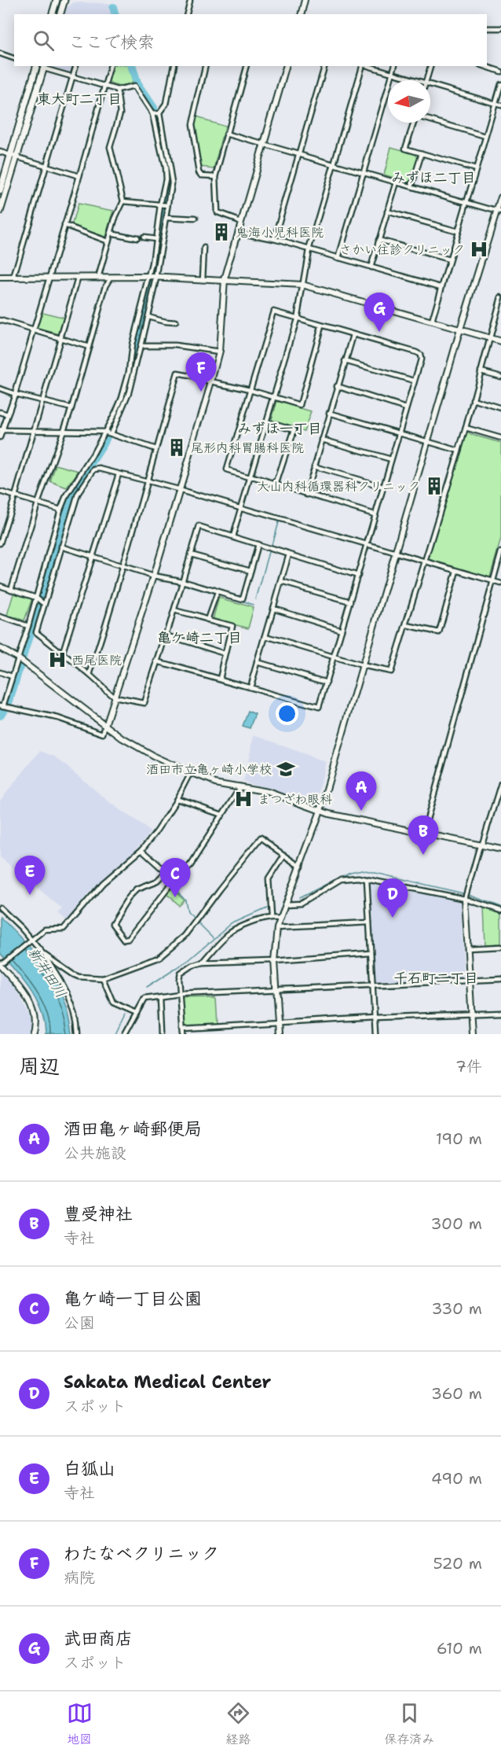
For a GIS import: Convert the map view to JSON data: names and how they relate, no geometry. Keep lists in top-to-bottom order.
{
  "districts": [
    "東大町二丁目",
    "みずほ二丁目",
    "みずほ一丁目",
    "亀ケ崎二丁目",
    "千石町二丁目"
  ],
  "water": ["新井田川"],
  "places": {
    "building": ["鬼海小児科医院", "尾形内科胃腸科医院", "大山内科循環器科クリニック"],
    "hospital": ["さかい往診クリニック", "西尾医院", "まつざわ眼科"],
    "school or university": ["酒田市立亀ヶ崎小学校"]
  },
  "north": "left",
  "page": {
    "search": "ここで検索",
    "pins": [
      "G",
      "F",
      "A",
      "B",
      "E",
      "C",
      "D"
    ],
    "heading": ["周辺", "7件"],
    "list": [
      {
        "mark": "A",
        "name": "酒田亀ヶ崎郵便局",
        "note": "公共施設",
        "value": "190 m"
      },
      {
        "mark": "B",
        "name": "豊受神社",
        "note": "寺社",
        "value": "300 m"
      },
      {
        "mark": "C",
        "name": "亀ケ崎一丁目公園",
        "note": "公園",
        "value": "330 m"
      },
      {
        "mark": "D",
        "name": "Sakata Medical Center",
        "note": "スポット",
        "value": "360 m"
      },
      {
        "mark": "E",
        "name": "白狐山",
        "note": "寺社",
        "value": "490 m"
      },
      {
        "mark": "F",
        "name": "わたなべクリニック",
        "note": "病院",
        "value": "520 m"
      },
      {
        "mark": "G",
        "name": "武田商店",
        "note": "スポット",
        "value": "610 m"
      }
    ],
    "nav": ["地図", "経路", "保存済み"]
  }
}
